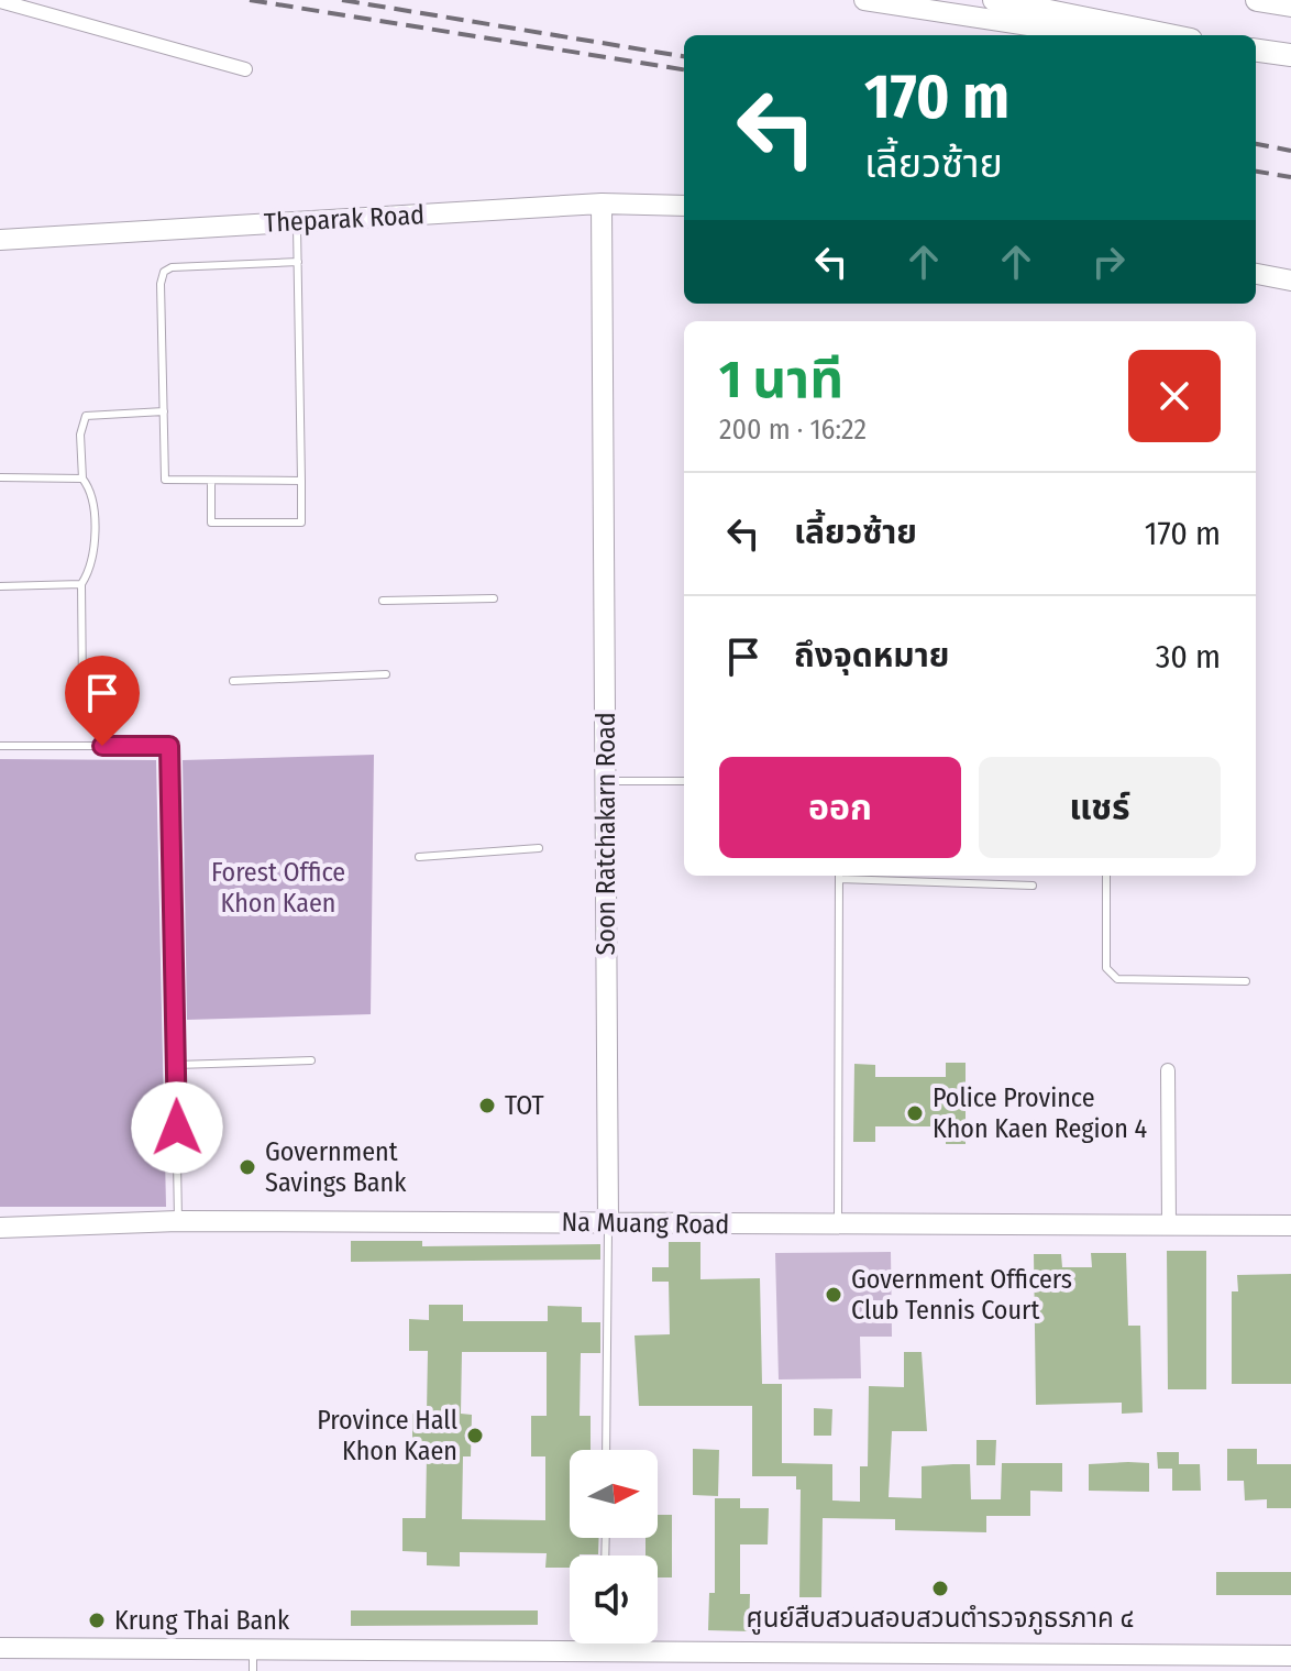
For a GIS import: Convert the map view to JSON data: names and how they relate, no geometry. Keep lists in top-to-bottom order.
{
  "streets": {
    "street": ["Theparak Road", "Soon Ratchakarn Road", "Na Muang Road"]
  },
  "crossings": [
    ["Theparak Road", "Soon Ratchakarn Road"],
    ["Soon Ratchakarn Road", "Na Muang Road"]
  ],
  "parks": ["Forest Office Khon Kaen"],
  "places": [
    "TOT",
    "Police Province Khon Kaen Region 4",
    "Government Savings Bank",
    "Government Officers Club Tennis Court",
    "Province Hall Khon Kaen",
    "ศูนย์สืบสวนสอบสวนตำรวจภูธรภาค ๔",
    "Krung Thai Bank"
  ],
  "north": "right",
  "page": {
    "turn": ["170 m", "เลี้ยวซ้าย"],
    "heading": ["1 นาที", "200 m · 16:22"],
    "list": [
      {
        "name": "เลี้ยวซ้าย",
        "value": "170 m"
      },
      {
        "name": "ถึงจุดหมาย",
        "value": "30 m"
      }
    ],
    "buttons": ["ออก", "แชร์"]
  }
}
